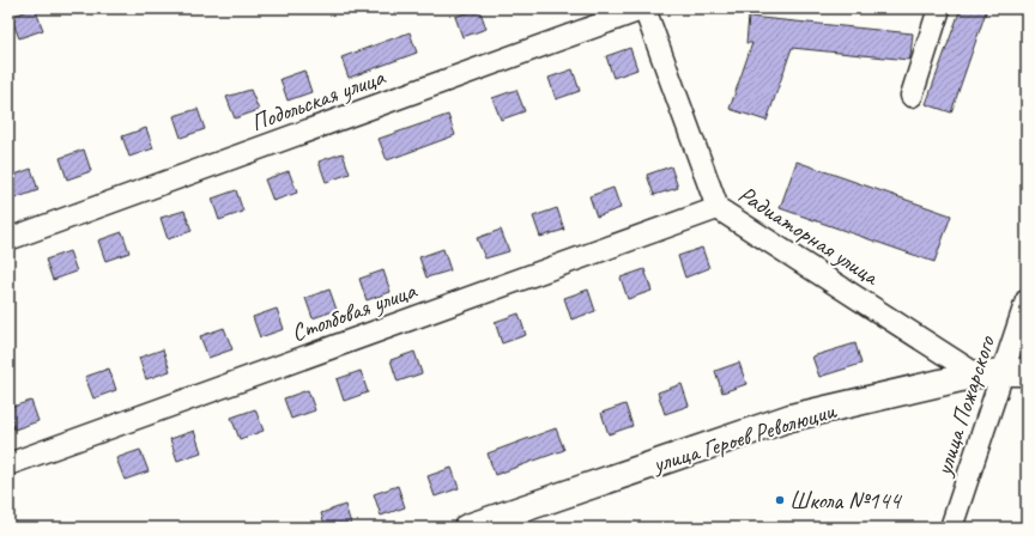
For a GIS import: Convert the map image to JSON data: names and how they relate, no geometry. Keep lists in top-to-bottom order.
{
  "streets": {
    "street": [
      "Подольская улица",
      "Радиаторная улица",
      "Столбовая улица",
      "улица Пожарского",
      "улица Героев Революции"
    ]
  },
  "crossings": [
    ["Подольская улица", "Радиаторная улица"],
    ["Радиаторная улица", "Столбовая улица"],
    ["Радиаторная улица", "улица Героев Революции"],
    ["улица Пожарского", "улица Героев Революции"]
  ],
  "places": ["Школа №144"]
}
